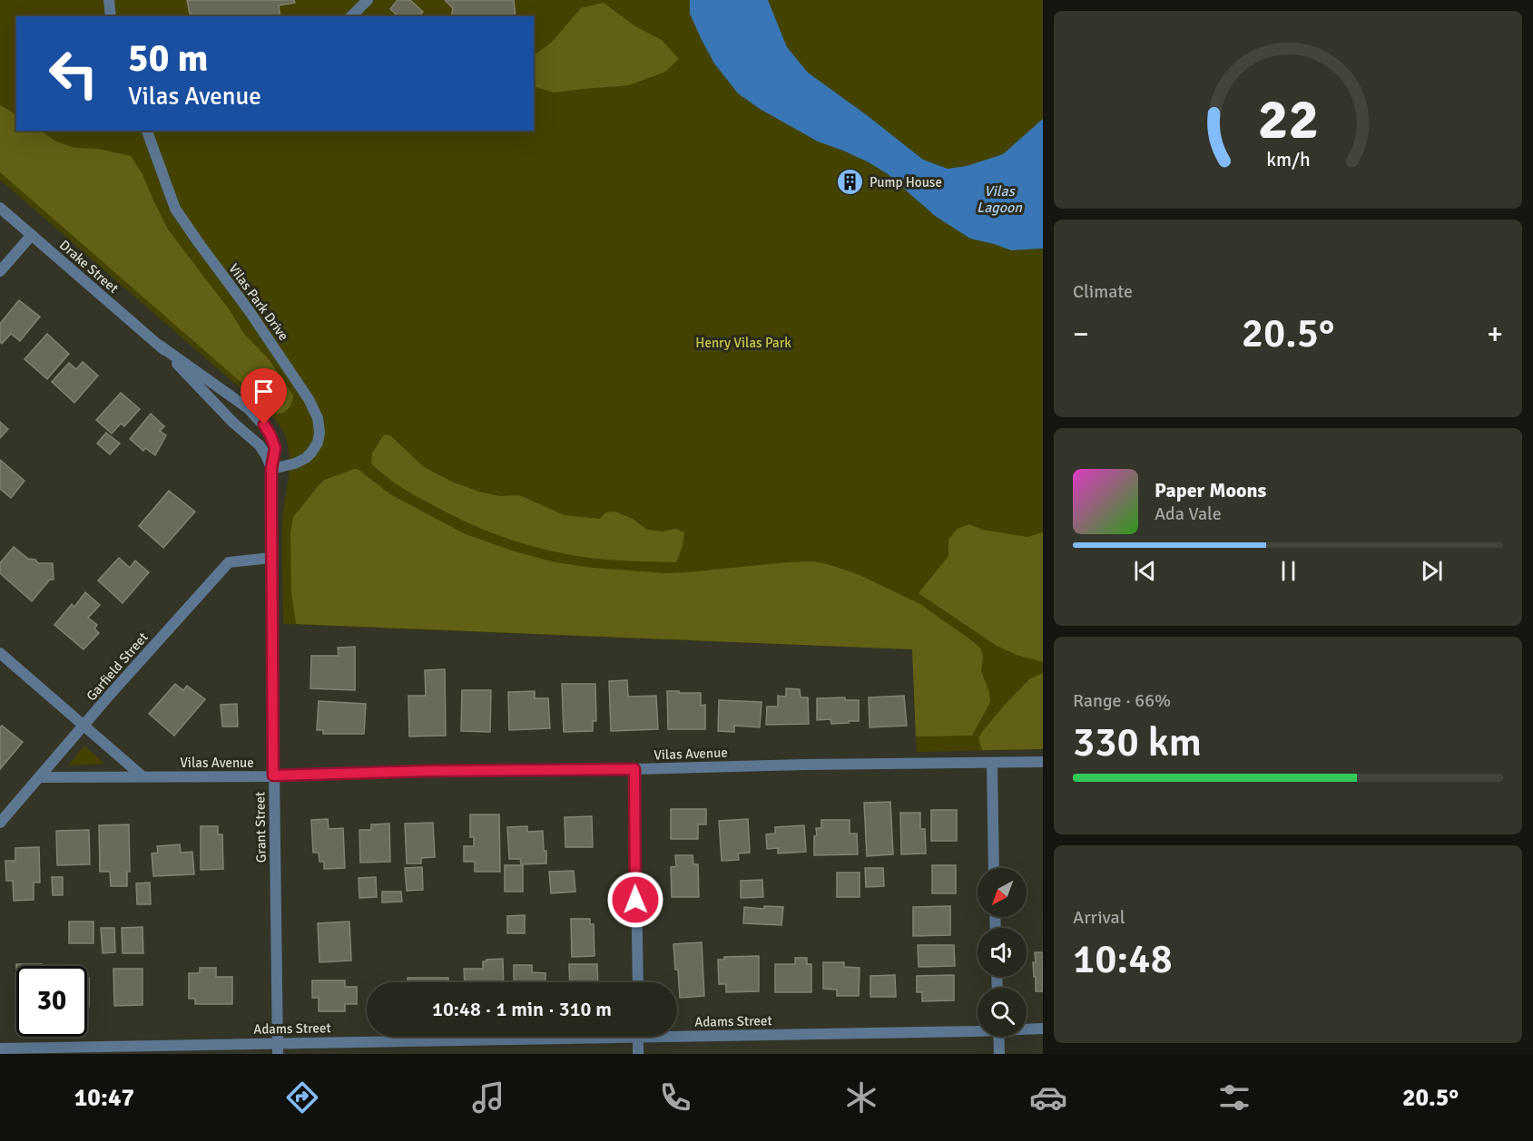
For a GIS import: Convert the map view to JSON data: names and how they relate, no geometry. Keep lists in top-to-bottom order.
{
  "streets": {
    "street": [
      "Drake Street",
      "Vilas Park Drive",
      "Garfield Street",
      "Vilas Avenue",
      "Grant Street",
      "Adams Street"
    ]
  },
  "crossings": [
    ["Drake Street", "Vilas Park Drive"],
    ["Drake Street", "Grant Street"],
    ["Vilas Park Drive", "Grant Street"],
    ["Garfield Street", "Vilas Avenue"],
    ["Garfield Street", "Grant Street"],
    ["Vilas Avenue", "Grant Street"],
    ["Grant Street", "Adams Street"]
  ],
  "water": ["Vilas Lagoon"],
  "parks": ["Henry Vilas Park"],
  "places": {
    "building": ["Pump House"]
  },
  "north": "bottom left",
  "page": {
    "turn": ["50 m", "Vilas Avenue"],
    "tile": [
      "Climate",
      ["Range · 66%", "330 km"],
      ["Arrival", "10:48"]
    ],
    "heat": ["−", "20.5°", "+"],
    "song": ["Paper Moons", "Ada Vale"],
    "limit": "30",
    "trip": "10:48 · 1 min · 310 m",
    "tabs": ["10:47", "20.5°"],
    "gauge": ["22", "km/h"]
  }
}
